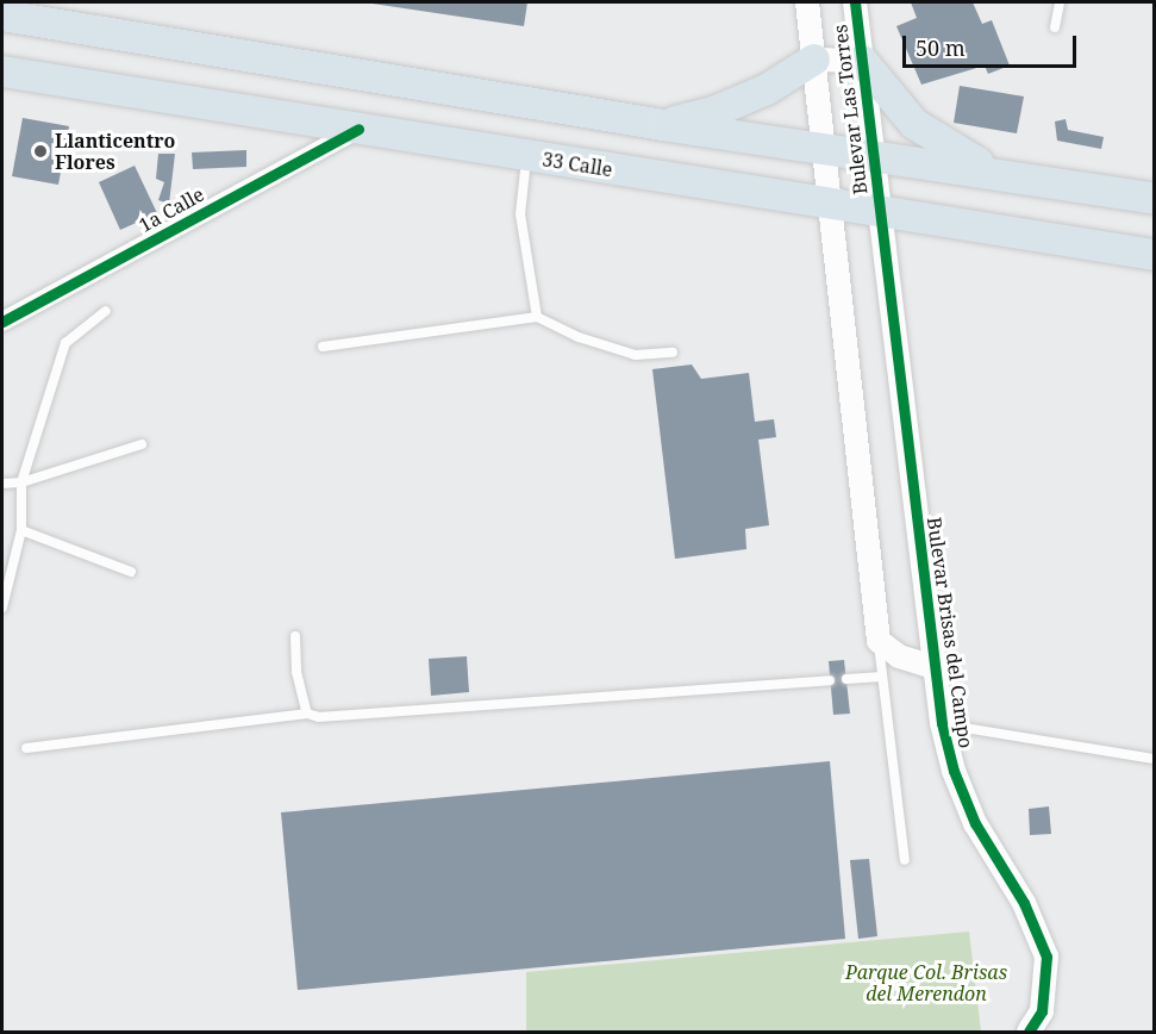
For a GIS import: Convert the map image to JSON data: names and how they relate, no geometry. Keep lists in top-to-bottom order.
{
  "streets": {
    "main road": ["33 Calle"],
    "street": ["Bulevar Las Torres", "1a Calle", "Bulevar Brisas del Campo"]
  },
  "crossings": [
    ["Bulevar Las Torres", "33 Calle"],
    ["Bulevar Las Torres", "Bulevar Brisas del Campo"],
    ["33 Calle", "1a Calle"],
    ["33 Calle", "Bulevar Brisas del Campo"]
  ],
  "parks": ["Parque Col. Brisas del Merendon"],
  "places": ["Llanticentro Flores"],
  "scale_bar": "50 m"
}
